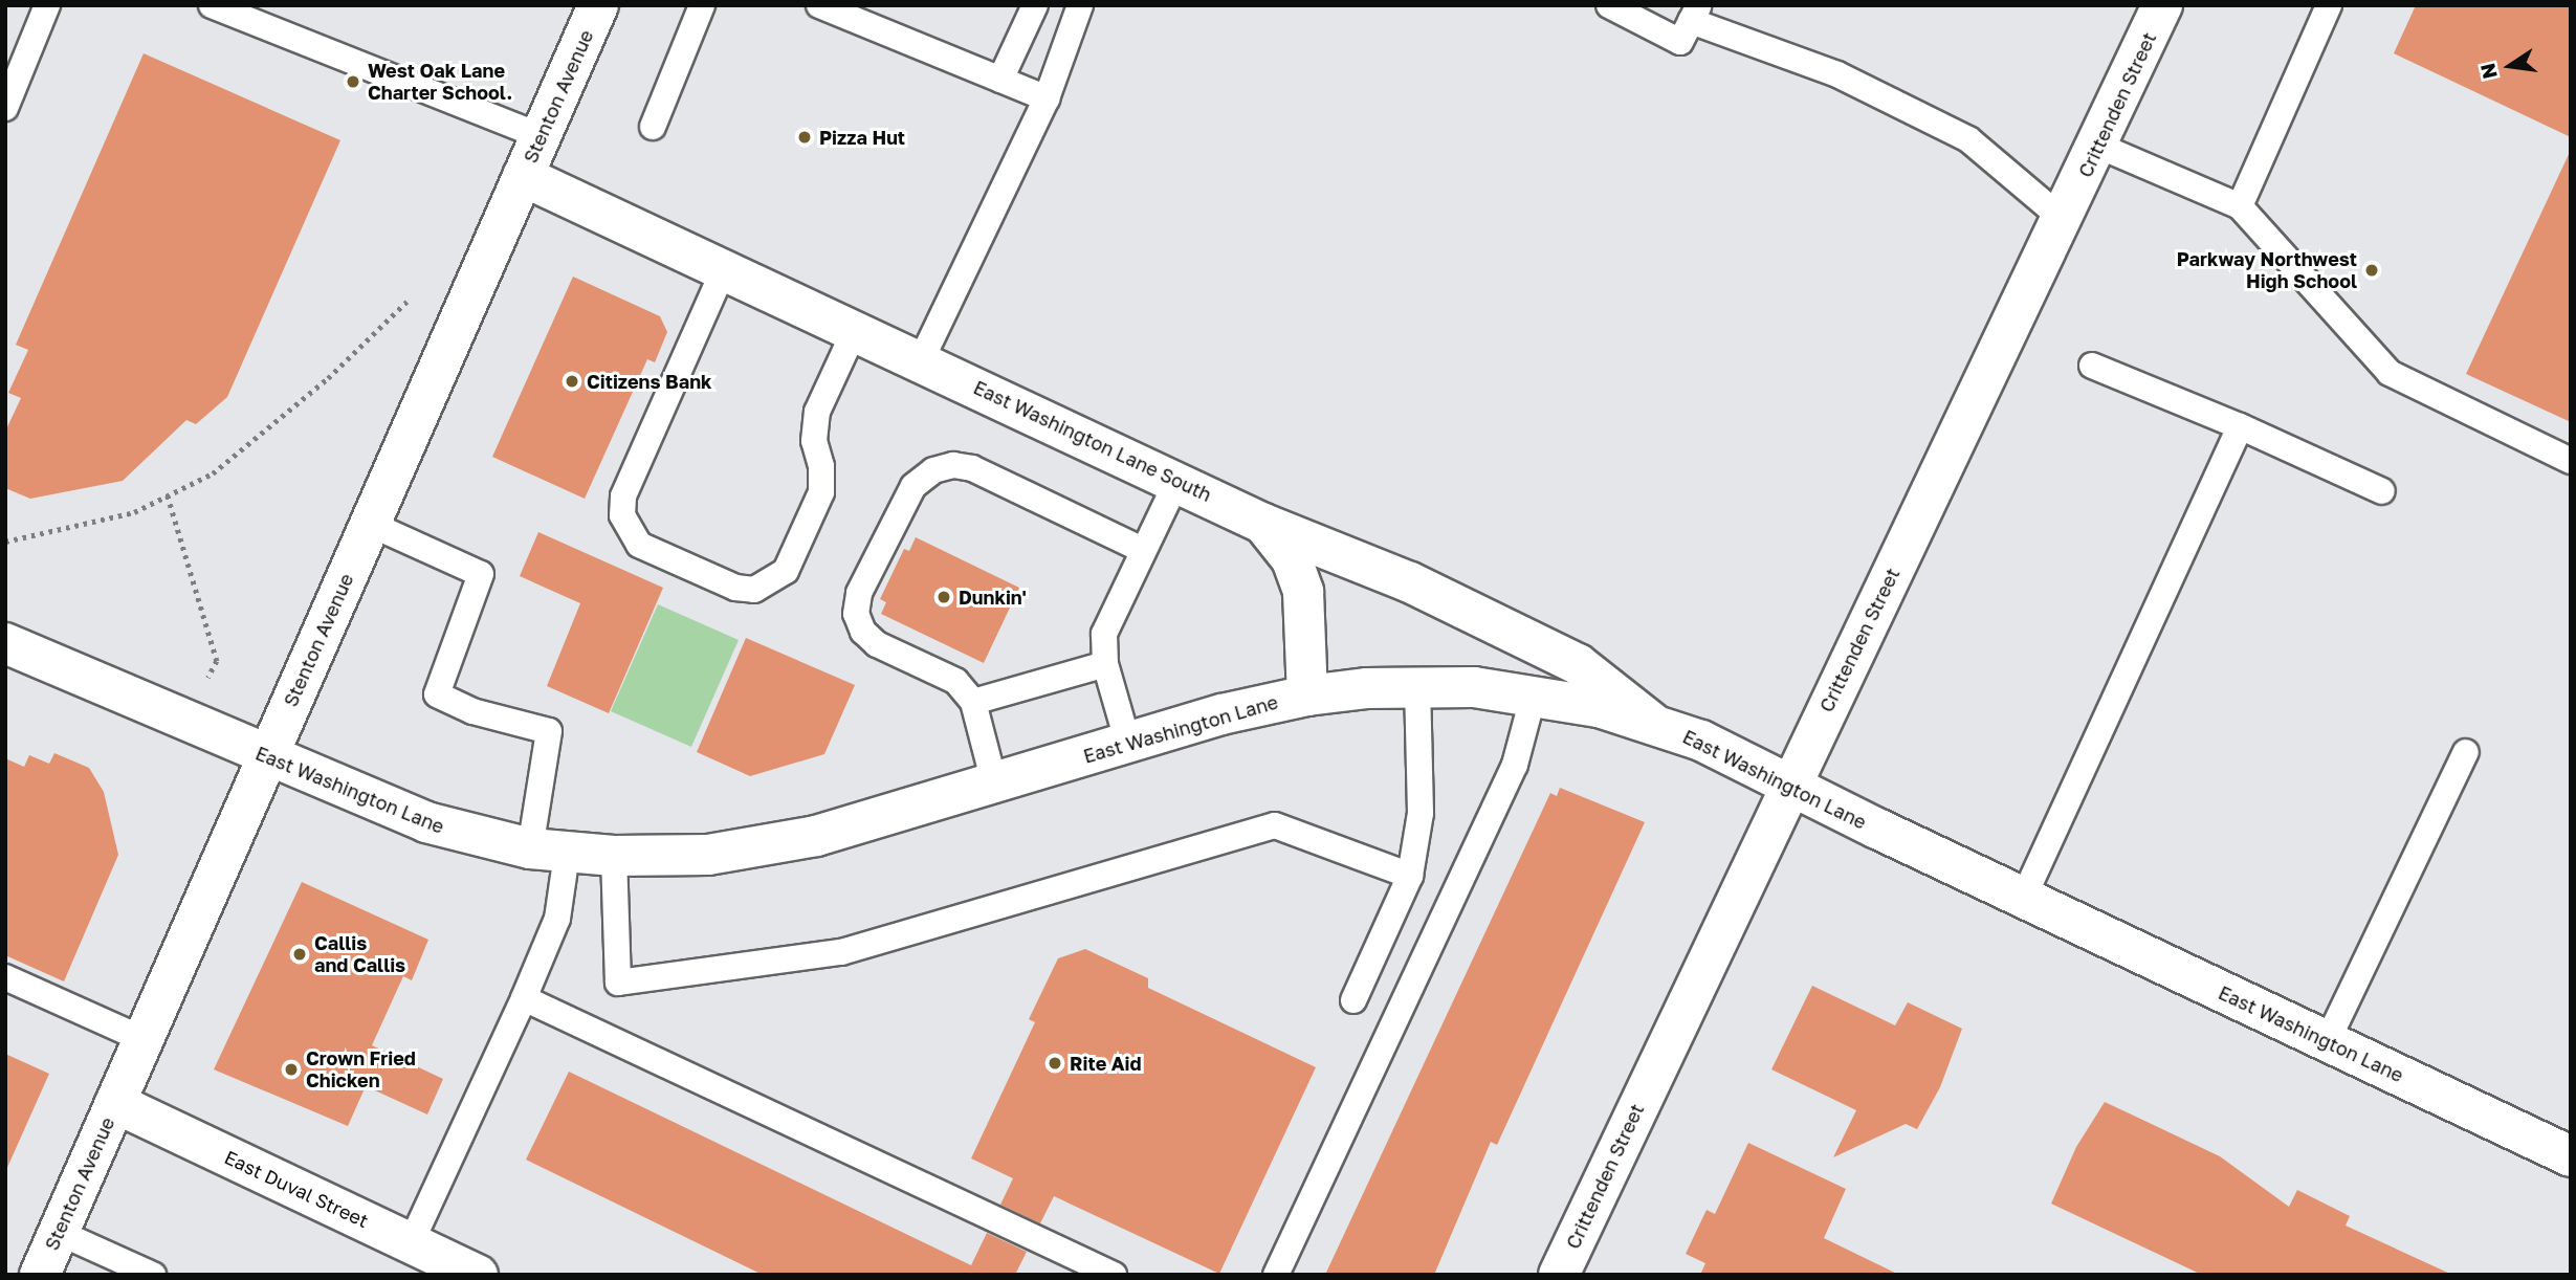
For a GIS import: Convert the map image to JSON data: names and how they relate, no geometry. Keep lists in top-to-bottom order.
{
  "streets": {
    "main road": [
      "Stenton Avenue",
      "Crittenden Street",
      "East Washington Lane South",
      "East Washington Lane",
      "East Duval Street"
    ]
  },
  "crossings": [
    ["Stenton Avenue", "East Washington Lane South"],
    ["Stenton Avenue", "East Washington Lane"],
    ["Stenton Avenue", "East Duval Street"],
    ["Crittenden Street", "East Washington Lane"],
    ["East Washington Lane South", "East Washington Lane"]
  ],
  "places": [
    "West Oak Lane Charter School.",
    "Pizza Hut",
    "Parkway Northwest High School",
    "Citizens Bank",
    "Dunkin'",
    "Callis and Callis",
    "Rite Aid",
    "Crown Fried Chicken"
  ],
  "north": "left"
}
